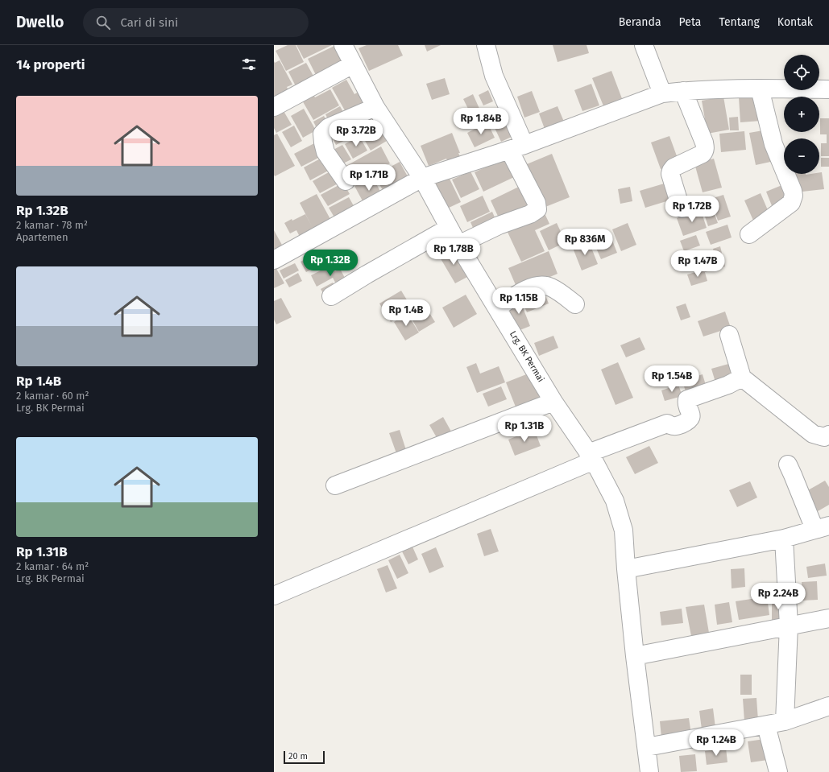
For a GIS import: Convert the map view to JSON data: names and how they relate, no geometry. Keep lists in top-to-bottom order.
{
  "streets": {
    "street": ["Lrg. BK Permai"]
  },
  "scale_bar": "20 m",
  "page": {
    "header": "Dwello",
    "search": "Cari di sini",
    "nav": [
      "Beranda",
      "Peta",
      "Tentang",
      "Kontak"
    ],
    "heading": "14 properti",
    "map_buttons": ["+", "−"],
    "list": [
      {
        "name": "Rp 1.32B",
        "note": "2 kamar · 78 m² · Apartemen"
      },
      {
        "name": "Rp 1.4B",
        "note": "2 kamar · 60 m² · Lrg. BK Permai"
      },
      {
        "name": "Rp 1.31B",
        "note": "2 kamar · 64 m² · Lrg. BK Permai"
      }
    ],
    "price": [
      "Rp 1.84B",
      "Rp 3.72B",
      "Rp 1.71B",
      "Rp 1.72B",
      "Rp 836M",
      "Rp 1.78B",
      "Rp 1.32B",
      "Rp 1.47B",
      "Rp 1.15B",
      "Rp 1.4B",
      "Rp 1.54B",
      "Rp 1.31B",
      "Rp 2.24B",
      "Rp 1.24B"
    ],
    "scale": "20 m"
  }
}
